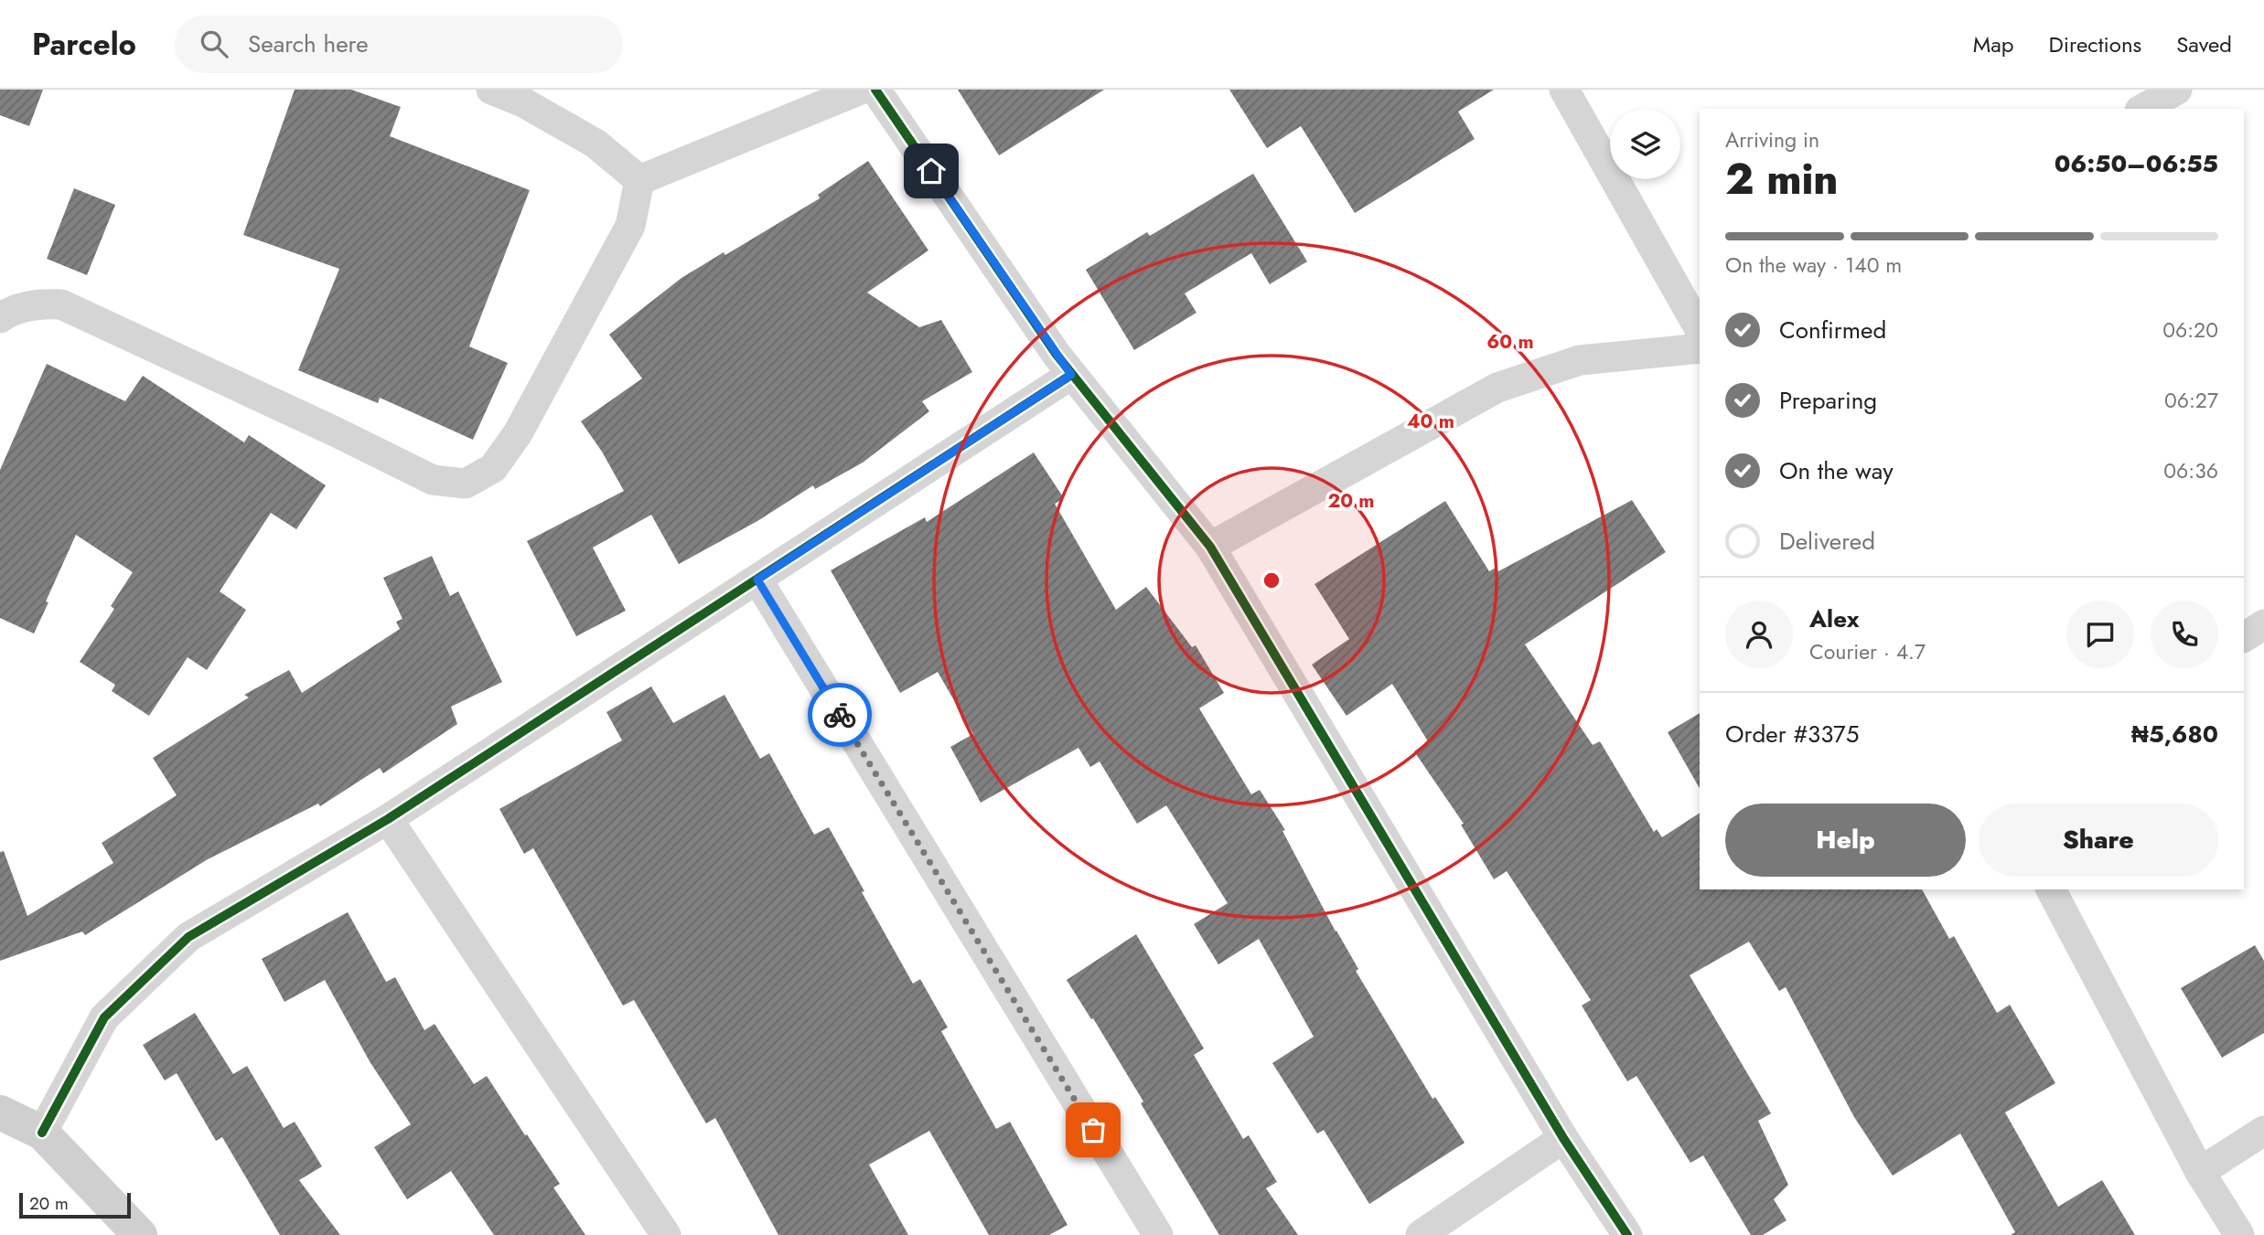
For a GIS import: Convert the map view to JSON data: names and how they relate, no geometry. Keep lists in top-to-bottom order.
{
  "scale_bar": "20 m",
  "page": {
    "header": "Parcelo",
    "search": "Search here",
    "nav": ["Map", "Directions", "Saved"],
    "heading": ["2 min", "Arriving in", "06:50–06:55"],
    "panel": [
      "Alex",
      "Courier · 4.7",
      "Order #3375",
      "₦5,680"
    ],
    "bar": "On the way · 140 m",
    "list": [
      ["Confirmed", "06:20"],
      ["Preparing", "06:27"],
      ["On the way", "06:36"],
      "Delivered"
    ],
    "buttons": ["Help", "Share"],
    "scale": "20 m"
  },
  "rings": ["60 m", "40 m", "20 m"]
}
